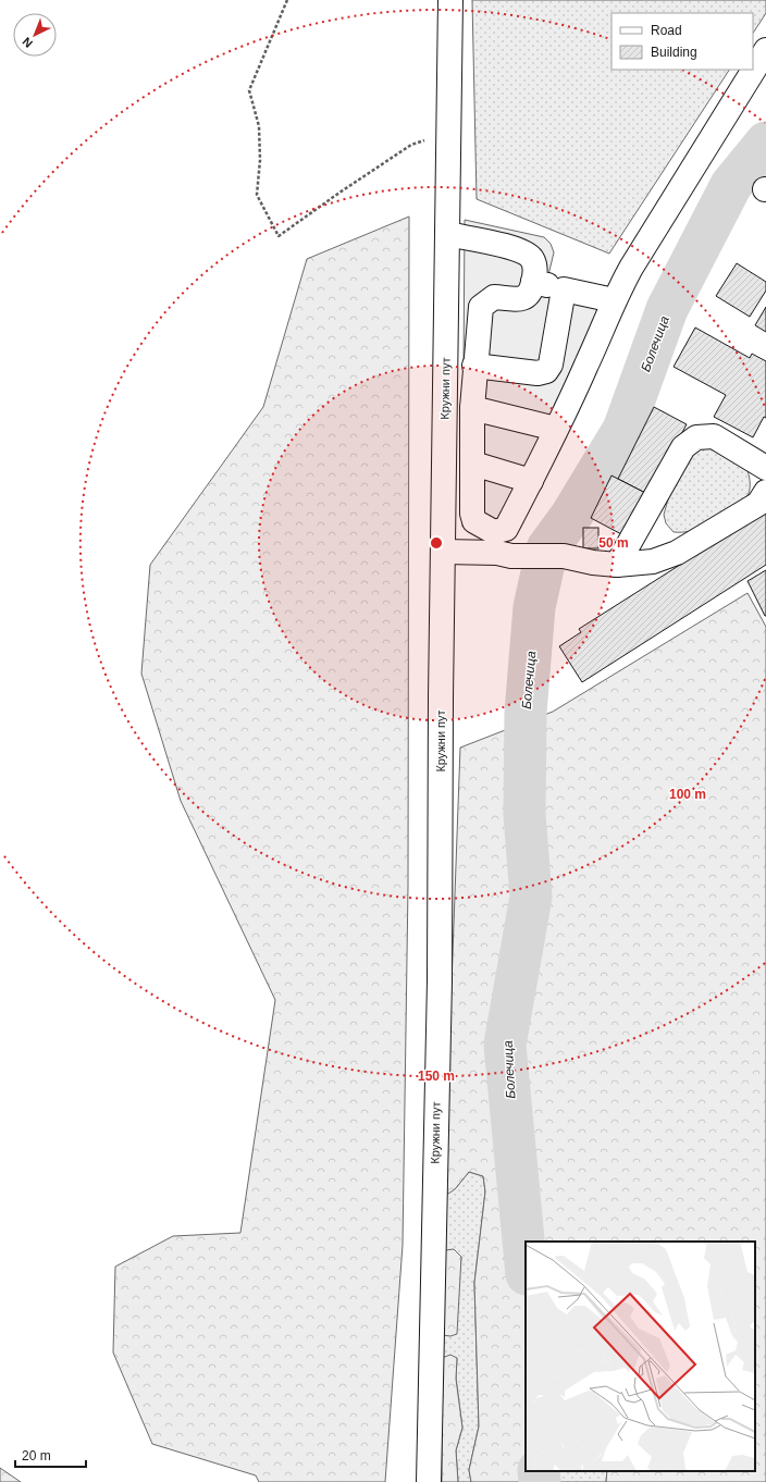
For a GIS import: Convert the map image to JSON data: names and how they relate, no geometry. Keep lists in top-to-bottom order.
{
  "streets": {
    "main road": ["Кружни пут"]
  },
  "water": ["Болечица"],
  "legend": ["Road", "Building"],
  "scale_bar": "20 m",
  "north": "bottom left",
  "rings": ["50 m", "100 m", "150 m"]
}
